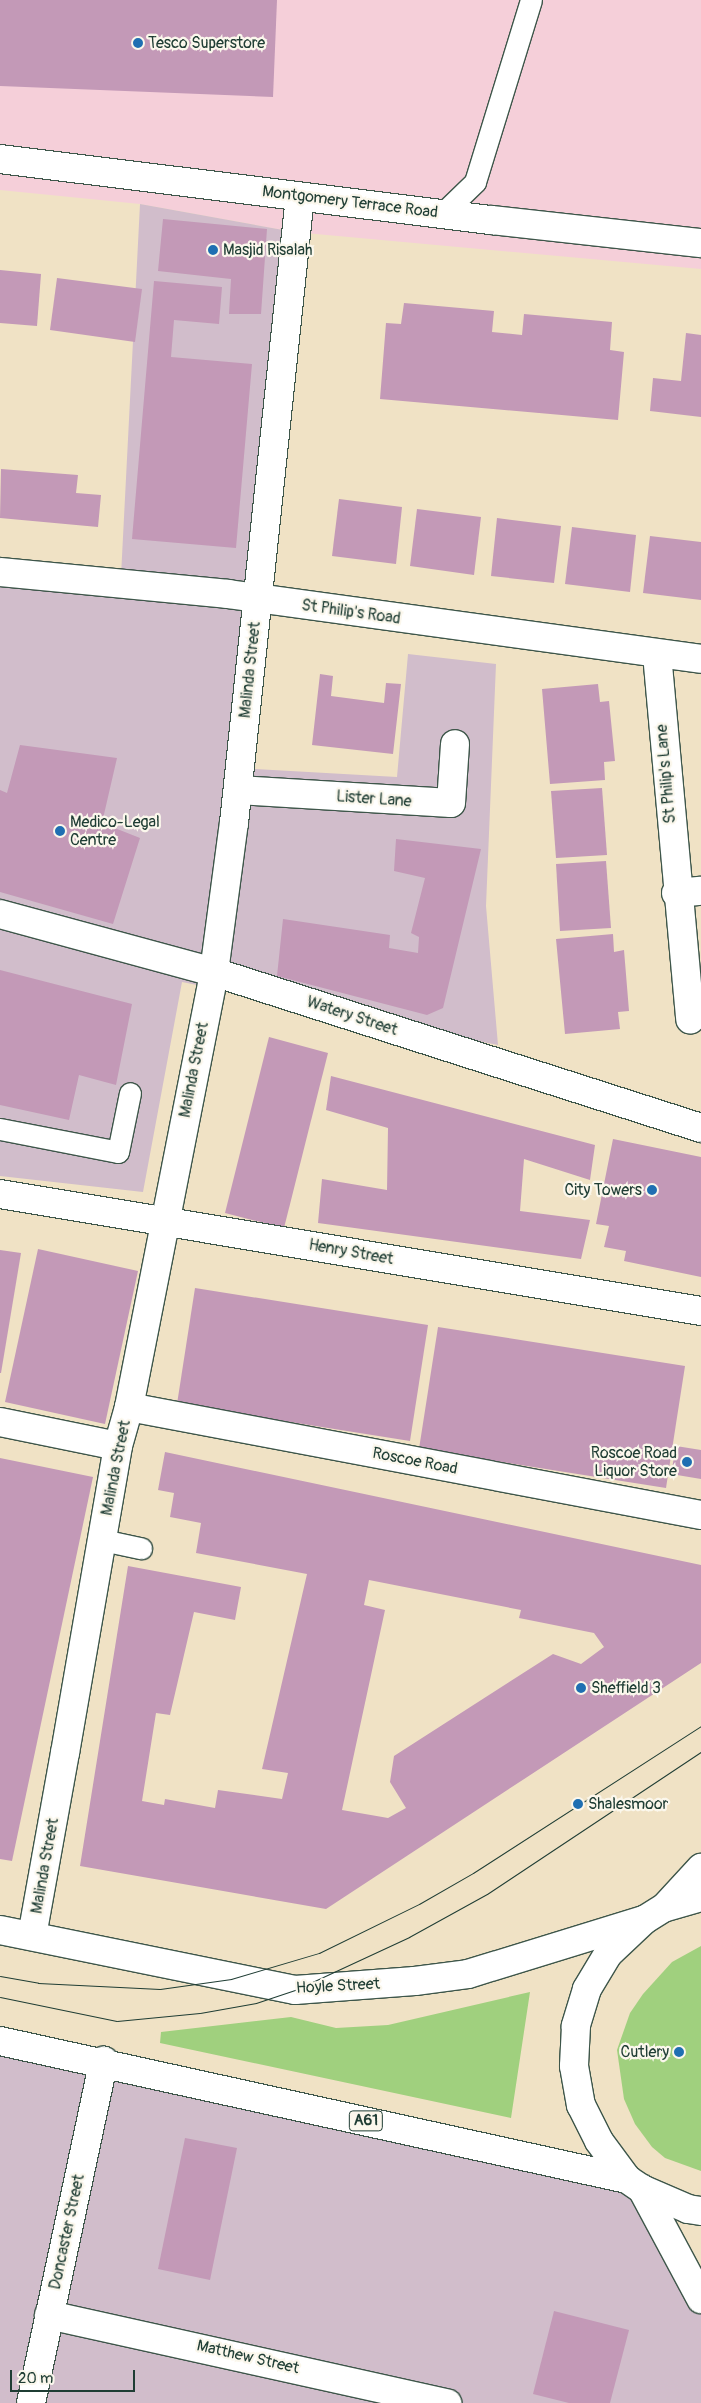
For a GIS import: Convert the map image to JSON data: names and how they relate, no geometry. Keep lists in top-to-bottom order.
{
  "streets": {
    "main road": [
      "Montgomery Terrace Road",
      "St Philip's Road",
      "Malinda Street",
      "St Philip's Lane",
      "Lister Lane",
      "Watery Street",
      "Henry Street",
      "Roscoe Road",
      "Hoyle Street",
      "A61",
      "Doncaster Street",
      "Matthew Street"
    ]
  },
  "crossings": [
    ["Montgomery Terrace Road", "Malinda Street"],
    ["St Philip's Road", "Malinda Street"],
    ["St Philip's Road", "St Philip's Lane"],
    ["Malinda Street", "Lister Lane"],
    ["Malinda Street", "Watery Street"],
    ["Malinda Street", "Henry Street"],
    ["Malinda Street", "Roscoe Road"],
    ["Malinda Street", "Hoyle Street"],
    ["A61", "Doncaster Street"],
    ["Doncaster Street", "Matthew Street"]
  ],
  "places": [
    "Tesco Superstore",
    "Masjid Risalah",
    "Medico-Legal Centre",
    "City Towers",
    "Roscoe Road Liquor Store",
    "Sheffield 3",
    "Shalesmoor",
    "Cutlery"
  ],
  "scale_bar": "20 m"
}
